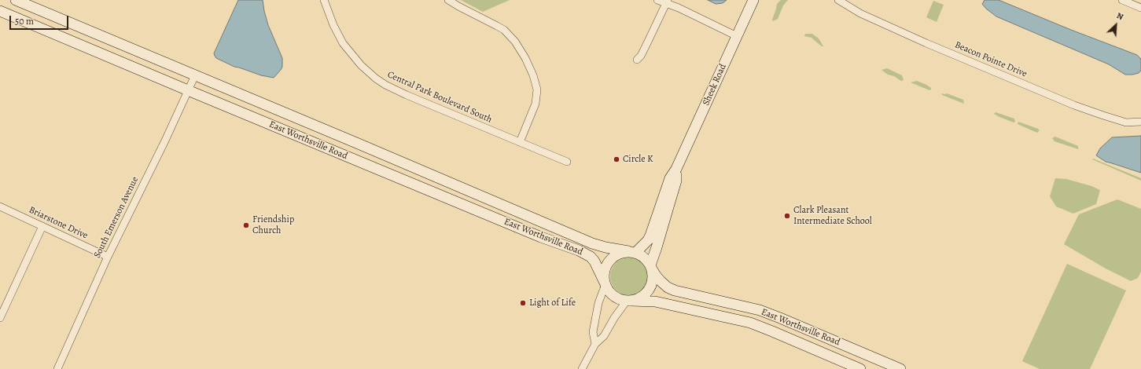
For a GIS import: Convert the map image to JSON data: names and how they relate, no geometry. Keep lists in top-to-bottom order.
{
  "streets": {
    "main road": ["Sheek Road", "East Worthsville Road"],
    "street": [
      "Beacon Pointe Drive",
      "Central Park Boulevard South",
      "South Emerson Avenue",
      "Briarstone Drive"
    ]
  },
  "crossings": [
    ["Sheek Road", "East Worthsville Road"],
    ["East Worthsville Road", "South Emerson Avenue"],
    ["South Emerson Avenue", "Briarstone Drive"]
  ],
  "places": [
    "Circle K",
    "Clark Pleasant Intermediate School",
    "Friendship Church",
    "Light of Life"
  ],
  "scale_bar": "50 m",
  "north": "top right"
}
